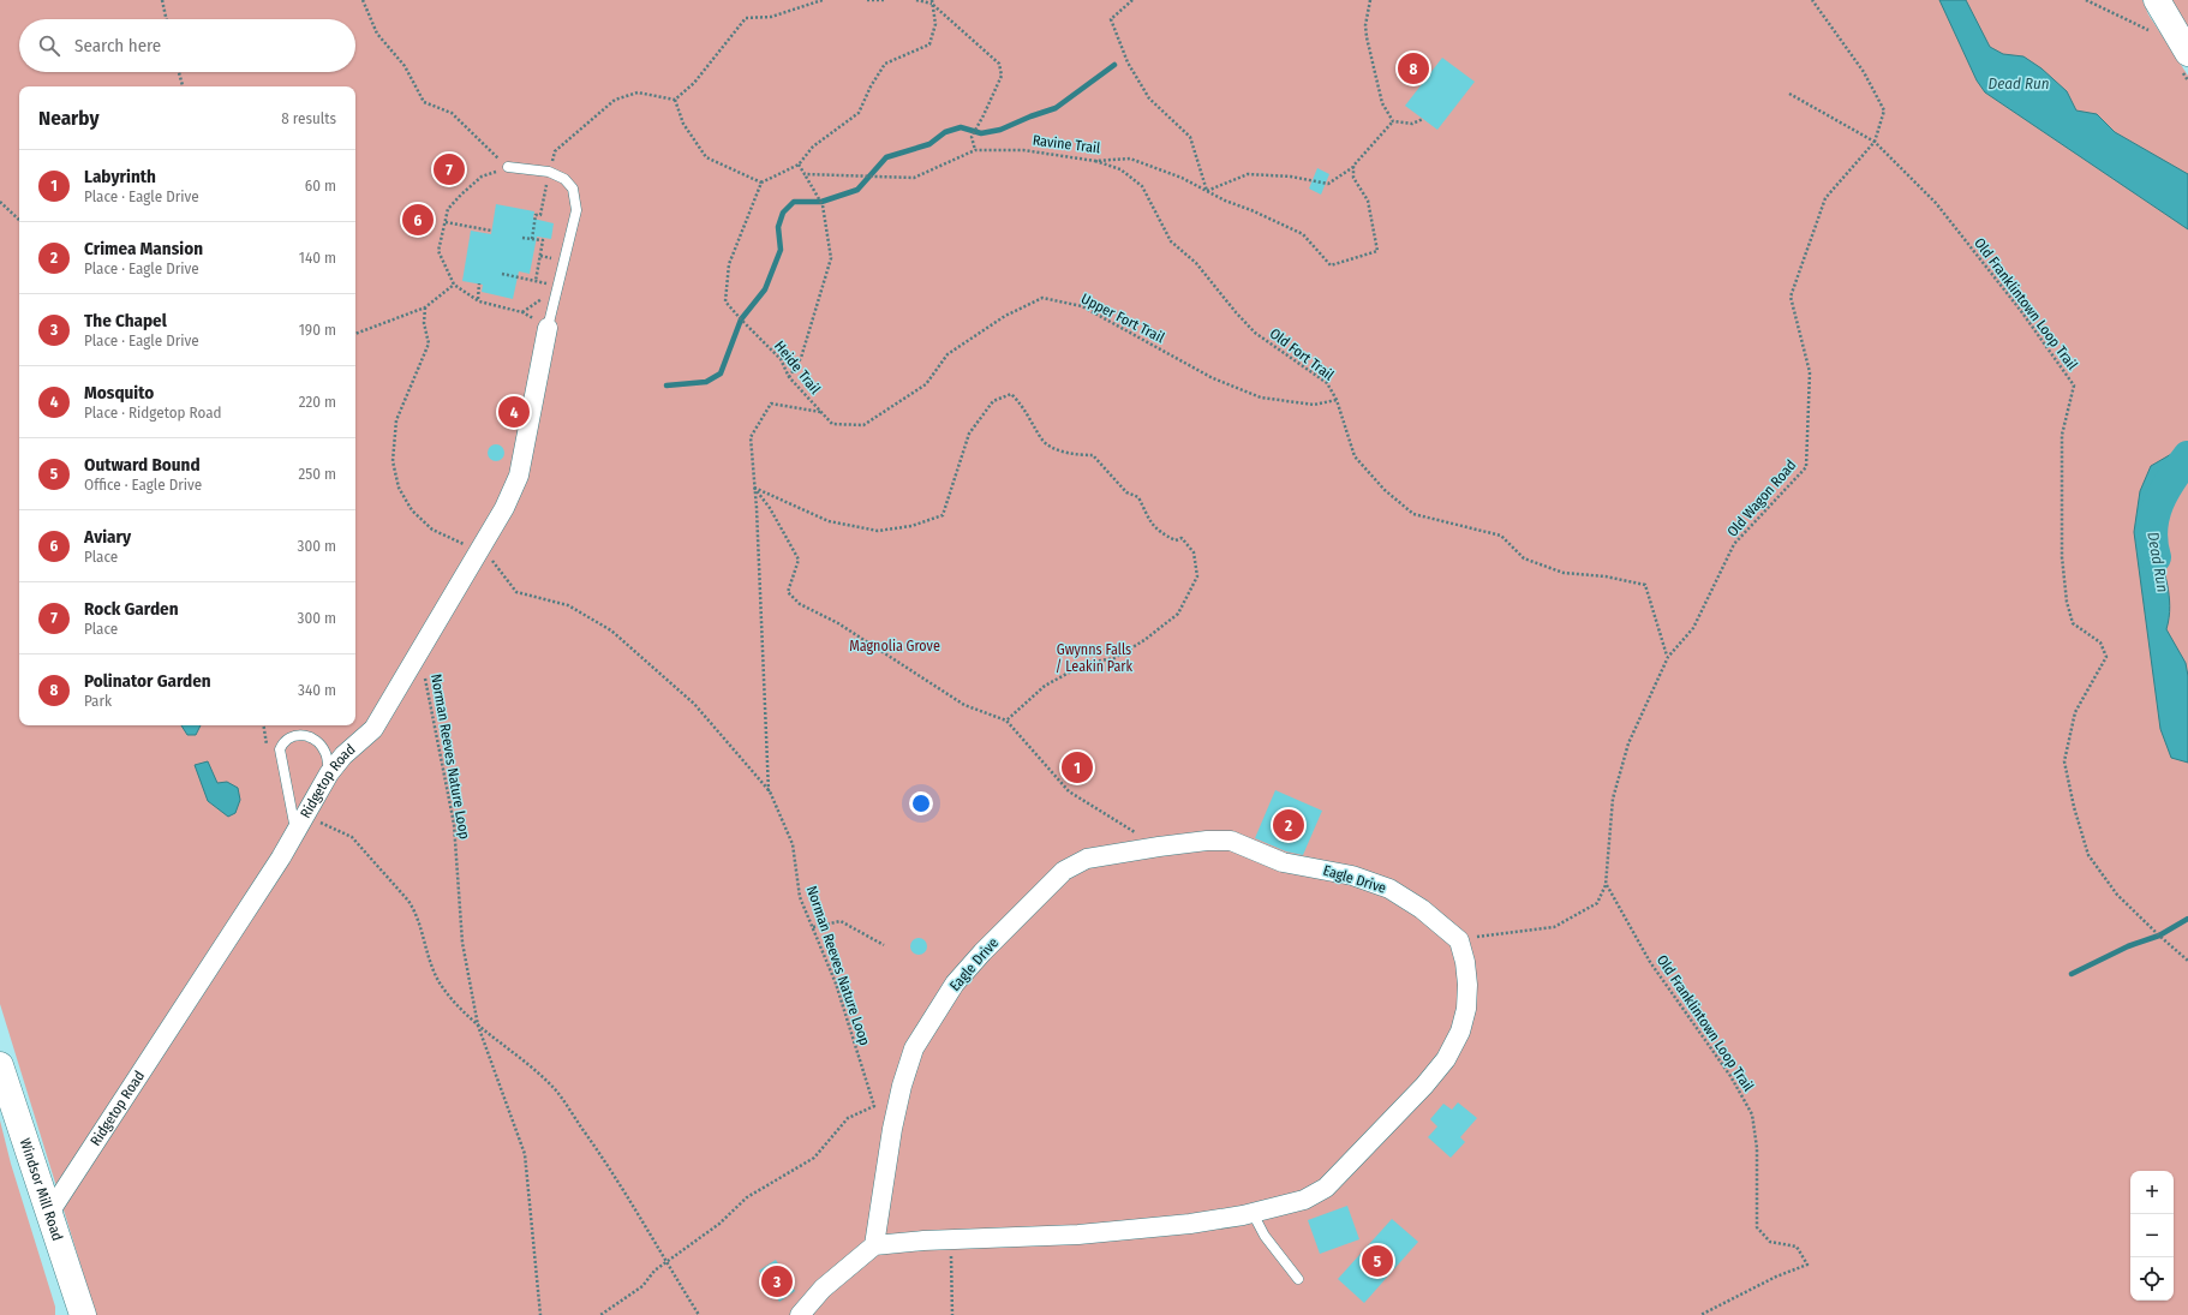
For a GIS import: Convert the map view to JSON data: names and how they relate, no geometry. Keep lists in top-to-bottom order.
{
  "streets": {
    "main road": ["Windsor Mill Road"],
    "street": ["Ridgetop Road", "Eagle Drive"],
    "path": [
      "Ravine Trail",
      "Old Franklintown Loop Trail",
      "Upper Fort Trail",
      "Old Fort Trail",
      "Heide Trail",
      "Old Wagon Road",
      "Norman Reeves Nature Loop"
    ]
  },
  "crossings": [
    ["Ravine Trail", "Old Fort Trail"],
    ["Old Franklintown Loop Trail", "Old Wagon Road"],
    ["Upper Fort Trail", "Old Fort Trail"],
    ["Upper Fort Trail", "Heide Trail"],
    ["Old Fort Trail", "Old Wagon Road"],
    ["Heide Trail", "Norman Reeves Nature Loop"],
    ["Norman Reeves Nature Loop", "Ridgetop Road"],
    ["Ridgetop Road", "Windsor Mill Road"]
  ],
  "water": ["Dead Run"],
  "parks": ["Magnolia Grove", "Gwynns Falls / Leakin Park"],
  "page": {
    "search": "Search here",
    "pins": [
      "8",
      "7",
      "6",
      "4",
      "1",
      "2",
      "5",
      "3"
    ],
    "heading": ["Nearby", "8 results"],
    "list": [
      {
        "mark": "1",
        "name": "Labyrinth",
        "note": "Place · Eagle Drive",
        "value": "60 m"
      },
      {
        "mark": "2",
        "name": "Crimea Mansion",
        "note": "Place · Eagle Drive",
        "value": "140 m"
      },
      {
        "mark": "3",
        "name": "The Chapel",
        "note": "Place · Eagle Drive",
        "value": "190 m"
      },
      {
        "mark": "4",
        "name": "Mosquito",
        "note": "Place · Ridgetop Road",
        "value": "220 m"
      },
      {
        "mark": "5",
        "name": "Outward Bound",
        "note": "Office · Eagle Drive",
        "value": "250 m"
      },
      {
        "mark": "6",
        "name": "Aviary",
        "note": "Place",
        "value": "300 m"
      },
      {
        "mark": "7",
        "name": "Rock Garden",
        "note": "Place",
        "value": "300 m"
      },
      {
        "mark": "8",
        "name": "Polinator Garden",
        "note": "Park",
        "value": "340 m"
      }
    ],
    "map_buttons": ["+", "−"]
  }
}
